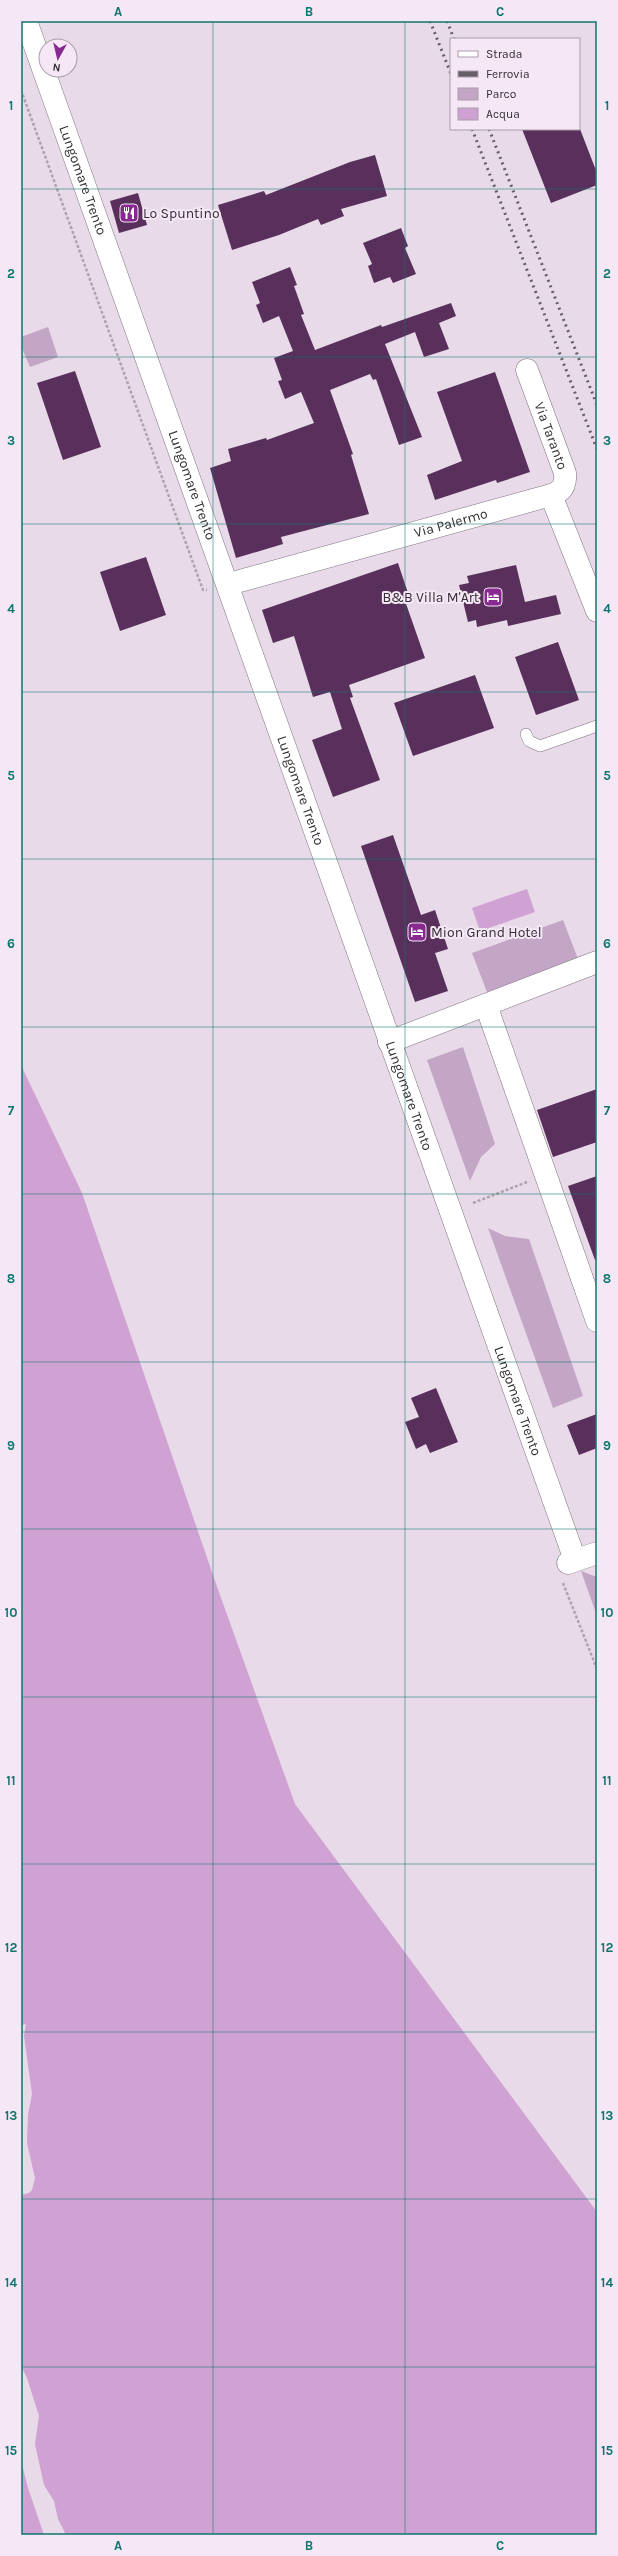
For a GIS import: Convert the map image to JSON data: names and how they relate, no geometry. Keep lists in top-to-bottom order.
{
  "streets": {
    "street": ["Lungomare Trento", "Via Taranto", "Via Palermo"]
  },
  "crossings": [
    ["Lungomare Trento", "Via Palermo"],
    ["Via Taranto", "Via Palermo"]
  ],
  "places": {
    "restaurant": ["Lo Spuntino"],
    "hotel": ["B&B Villa M'Art", "Mion Grand Hotel"]
  },
  "legend": [
    "Strada",
    "Ferrovia",
    "Parco",
    "Acqua"
  ],
  "north": "bottom",
  "grid": {
    "columns": ["A", "B", "C"],
    "rows": [
      "1",
      "2",
      "3",
      "4",
      "5",
      "6",
      "7",
      "8",
      "9",
      "10",
      "11",
      "12",
      "13",
      "14",
      "15"
    ]
  }
}
